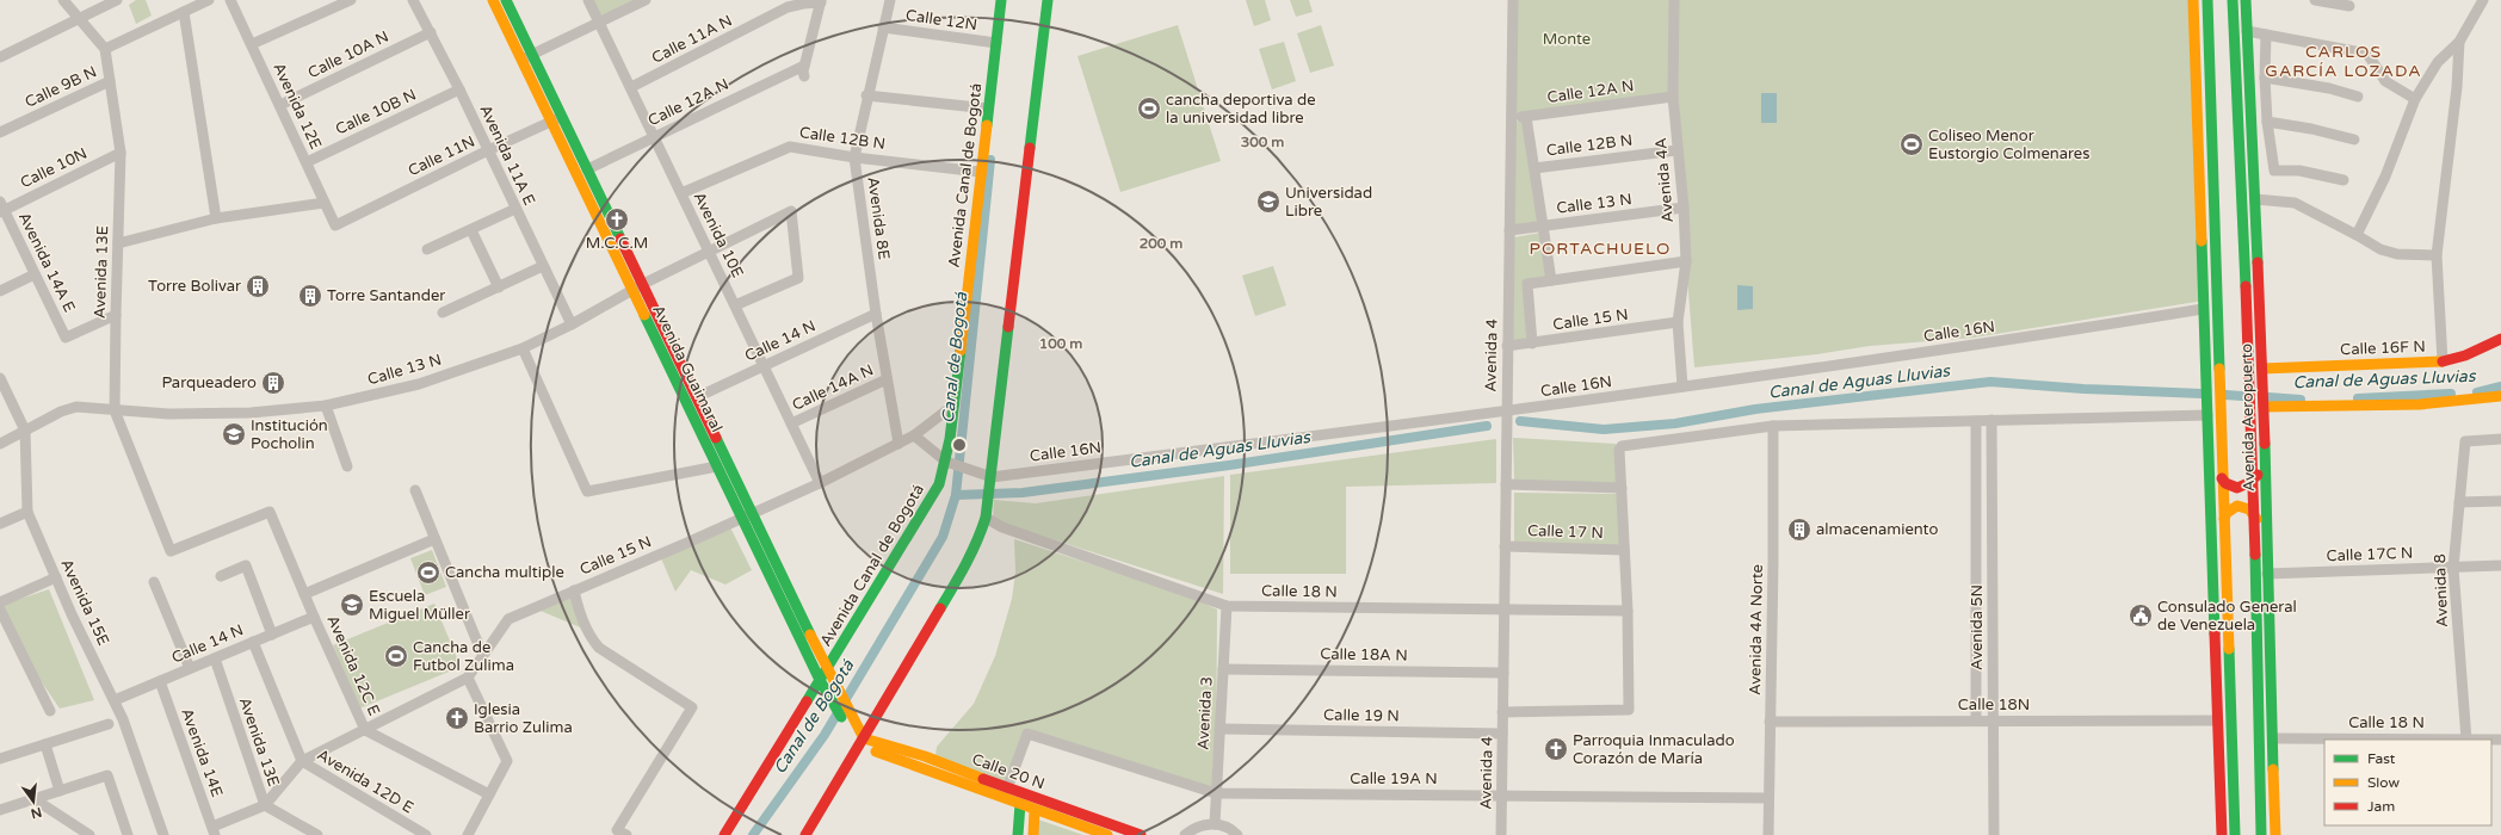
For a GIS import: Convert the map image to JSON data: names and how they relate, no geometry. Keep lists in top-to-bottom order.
{
  "streets": {
    "street": [
      "Calle 12N",
      "Calle 11A N",
      "Calle 10A N",
      "Calle 9B N",
      "Calle 12A N",
      "Avenida 12E",
      "Calle 10B N",
      "Calle 12B N",
      "Avenida 11A E",
      "Calle 11N",
      "Calle 10N",
      "Avenida Canal de Bogotá",
      "Avenida 4A",
      "Calle 13 N",
      "Avenida 8E",
      "Avenida 10E",
      "Avenida 14A E",
      "Avenida 13E",
      "Calle 15 N",
      "Calle 16N",
      "Calle 14 N",
      "Calle 16F N",
      "Avenida 4",
      "Avenida Guaimaral",
      "Calle 14A N",
      "Avenida Aeropuerto",
      "Calle 17 N",
      "Calle 17C N",
      "Avenida 8",
      "Calle 18 N",
      "Avenida 15E",
      "Avenida 5N",
      "Avenida 4A Norte",
      "Calle 18A N",
      "Avenida 12C E",
      "Calle 18N",
      "Avenida 3",
      "Calle 19 N",
      "Avenida 14E",
      "Calle 20 N",
      "Calle 19A N",
      "Avenida 12D E"
    ]
  },
  "crossings": [
    ["Calle 12N", "Avenida Canal de Bogotá"],
    ["Calle 12N", "Avenida 8E"],
    ["Calle 11A N", "Calle 12A N"],
    ["Calle 11A N", "Avenida 10E"],
    ["Calle 10A N", "Avenida 12E"],
    ["Calle 10A N", "Avenida 11A E"],
    ["Calle 9B N", "Avenida 13E"],
    ["Calle 12A N", "Avenida 4A"],
    ["Calle 12A N", "Avenida 10E"],
    ["Calle 12A N", "Avenida 4"],
    ["Calle 12A N", "Avenida Guaimaral"],
    ["Avenida 12E", "Calle 10B N"],
    ["Avenida 12E", "Calle 11N"],
    ["Calle 10B N", "Avenida 11A E"],
    ["Calle 12B N", "Avenida Canal de Bogotá"],
    ["Calle 12B N", "Avenida 4A"],
    ["Calle 12B N", "Avenida 8E"],
    ["Calle 12B N", "Avenida 10E"],
    ["Avenida 11A E", "Calle 11N"],
    ["Avenida 11A E", "Calle 13 N"],
    ["Calle 11N", "Avenida Guaimaral"],
    ["Calle 10N", "Avenida 14A E"],
    ["Calle 10N", "Avenida 13E"],
    ["Avenida Canal de Bogotá", "Calle 15 N"],
    ["Avenida Canal de Bogotá", "Calle 16N"],
    ["Avenida Canal de Bogotá", "Avenida Guaimaral"],
    ["Avenida 4A", "Calle 13 N"],
    ["Avenida 4A", "Calle 15 N"],
    ["Avenida 4A", "Calle 16N"],
    ["Calle 13 N", "Avenida 10E"],
    ["Calle 13 N", "Avenida 13E"],
    ["Calle 13 N", "Avenida 4"],
    ["Calle 13 N", "Avenida Guaimaral"],
    ["Calle 13 N", "Avenida 15E"],
    ["Avenida 8E", "Calle 15 N"],
    ["Avenida 8E", "Calle 14 N"],
    ["Avenida 8E", "Calle 14A N"],
    ["Avenida 10E", "Calle 15 N"],
    ["Avenida 10E", "Calle 14 N"],
    ["Avenida 10E", "Calle 14A N"],
    ["Avenida 14A E", "Avenida 13E"],
    ["Avenida 13E", "Calle 14 N"],
    ["Avenida 13E", "Avenida 12C E"],
    ["Calle 15 N", "Avenida 4"],
    ["Calle 15 N", "Avenida Guaimaral"],
    ["Calle 16N", "Avenida 4"],
    ["Calle 14 N", "Avenida Guaimaral"],
    ["Calle 14 N", "Avenida 15E"],
    ["Calle 14 N", "Avenida 12C E"],
    ["Calle 14 N", "Avenida 14E"],
    ["Calle 14 N", "Avenida 12D E"],
    ["Calle 16F N", "Avenida Aeropuerto"],
    ["Avenida 4", "Calle 17 N"],
    ["Avenida 4", "Calle 18 N"],
    ["Avenida 4", "Calle 18A N"],
    ["Avenida 4", "Calle 19 N"],
    ["Avenida 4", "Calle 19A N"],
    ["Avenida Guaimaral", "Calle 20 N"],
    ["Avenida Aeropuerto", "Calle 17C N"],
    ["Avenida Aeropuerto", "Calle 18 N"],
    ["Calle 17C N", "Avenida 8"],
    ["Avenida 8", "Calle 18 N"],
    ["Calle 18 N", "Avenida 3"],
    ["Avenida 5N", "Calle 18N"],
    ["Avenida 4A Norte", "Calle 18N"],
    ["Avenida 4A Norte", "Calle 19A N"],
    ["Calle 18A N", "Avenida 3"],
    ["Avenida 3", "Calle 19 N"],
    ["Avenida 3", "Calle 19A N"],
    ["Calle 20 N", "Calle 19A N"]
  ],
  "districts": ["CARLOS GARCÍA LOZADA", "PORTACHUELO"],
  "water": ["Canal de Bogotá", "Canal de Aguas Lluvias"],
  "parks": ["Monte"],
  "places": {
    "sports": [
      "cancha deportiva de la universidad libre",
      "Coliseo Menor Eustorgio Colmenares",
      "Cancha multiple",
      "Cancha de Futbol Zulima"
    ],
    "school or university": ["Universidad Libre", "Institución Pocholin", "Escuela Miguel Müller"],
    "church": ["M.C.C.M", "Iglesia Barrio Zulima", "Parroquia Inmaculado Corazón de María"],
    "building": [
      "Torre Bolivar",
      "Torre Santander",
      "Parqueadero",
      "almacenamiento"
    ],
    "public building": ["Consulado General de Venezuela"]
  },
  "legend": ["Fast", "Slow", "Jam"],
  "north": "bottom",
  "rings": ["300 m", "200 m", "100 m"]
}
